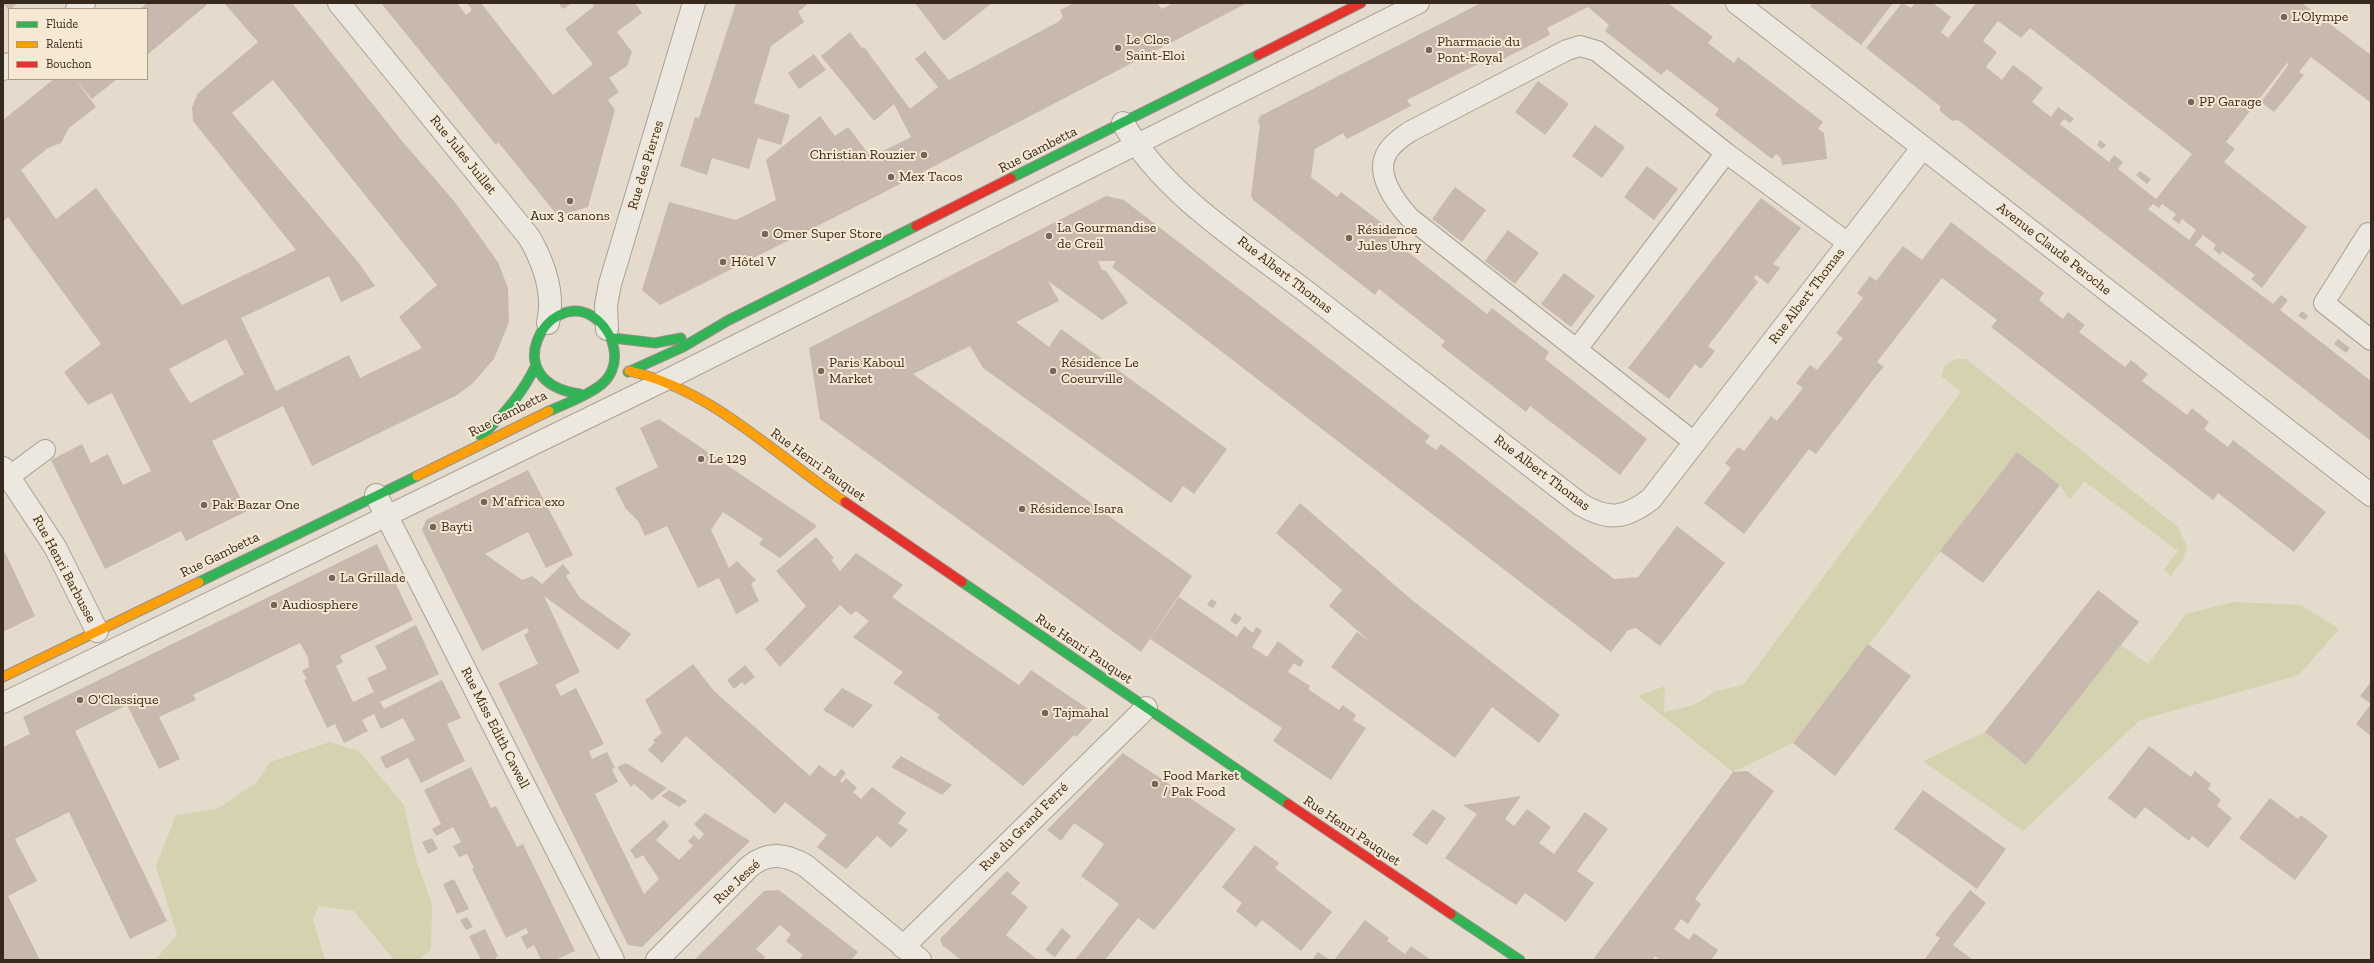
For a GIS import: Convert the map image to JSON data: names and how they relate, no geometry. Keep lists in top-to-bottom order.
{
  "streets": {
    "main road": ["Rue Gambetta", "Rue Henri Pauquet"],
    "street": [
      "Rue Jules Juillet",
      "Rue des Pierres",
      "Avenue Claude Peroche",
      "Rue Albert Thomas",
      "Rue Henri Barbusse",
      "Rue Miss Edith Cawell",
      "Rue du Grand Ferré",
      "Rue Jessé"
    ]
  },
  "crossings": [
    ["Rue Gambetta", "Rue Jules Juillet"],
    ["Rue Gambetta", "Rue des Pierres"],
    ["Rue Gambetta", "Rue Albert Thomas"],
    ["Rue Gambetta", "Rue Henri Pauquet"],
    ["Rue Gambetta", "Rue Henri Barbusse"],
    ["Rue Gambetta", "Rue Miss Edith Cawell"],
    ["Rue Jules Juillet", "Rue des Pierres"],
    ["Avenue Claude Peroche", "Rue Albert Thomas"],
    ["Rue Henri Pauquet", "Rue du Grand Ferré"],
    ["Rue du Grand Ferré", "Rue Jessé"]
  ],
  "places": [
    "L'Olympe",
    "Le Clos Saint-Eloi",
    "Pharmacie du Pont-Royal",
    "PP Garage",
    "Christian Rouzier",
    "Mex Tacos",
    "Aux 3 canons",
    "Omer Super Store",
    "La Gourmandise de Creil",
    "Résidence Jules Uhry",
    "Hôtel V",
    "Paris Kaboul Market",
    "Résidence Le Coeurville",
    "Le 129",
    "M'africa exo",
    "Pak Bazar One",
    "Résidence Isara",
    "Bayti",
    "La Grillade",
    "Audiosphere",
    "O'Classique",
    "Tajmahal",
    "Food Market / Pak Food"
  ],
  "legend": ["Fluide", "Ralenti", "Bouchon"]
}
